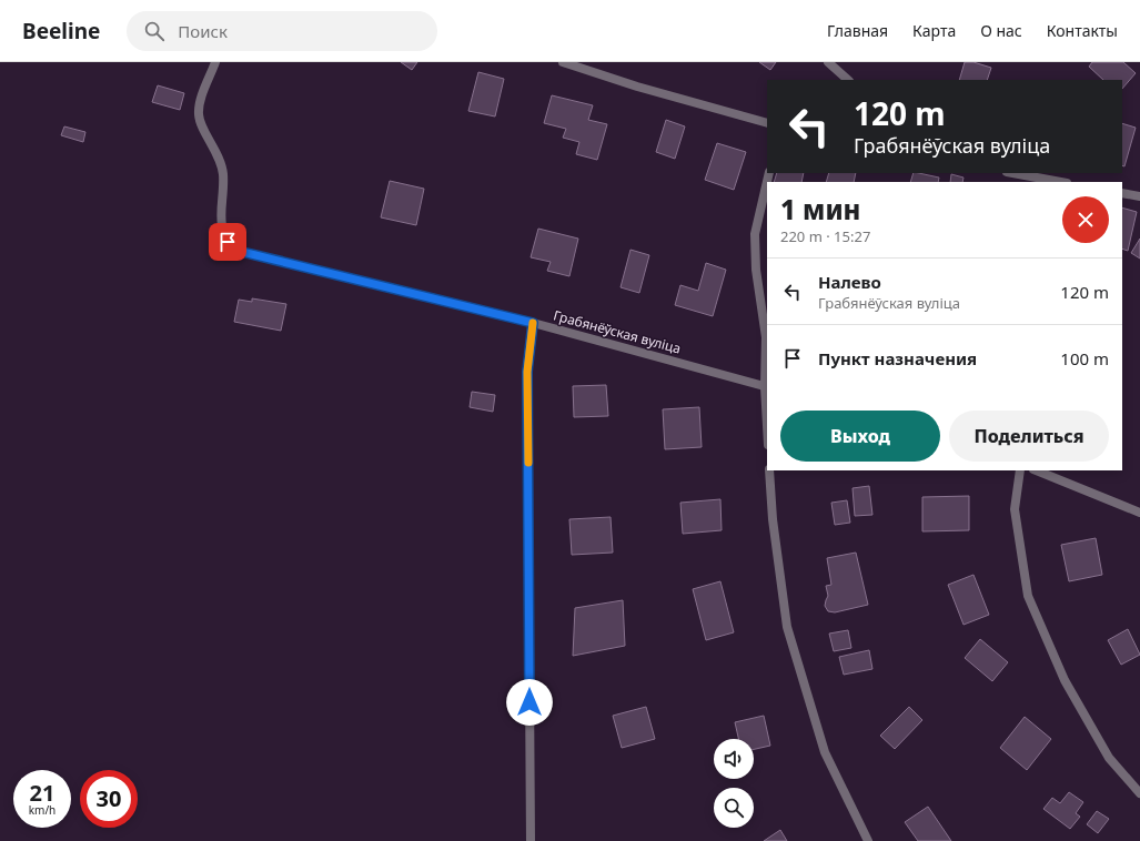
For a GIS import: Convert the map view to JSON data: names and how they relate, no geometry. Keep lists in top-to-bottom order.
{
  "streets": {
    "street": ["Грабянёўская вуліца"]
  },
  "page": {
    "header": "Beeline",
    "search": "Поиск",
    "nav": [
      "Главная",
      "Карта",
      "О нас",
      "Контакты"
    ],
    "turn": ["120 m", "Грабянёўская вуліца"],
    "heading": ["1 мин", "220 m · 15:27"],
    "list": [
      {
        "name": "Налево",
        "note": "Грабянёўская вуліца",
        "value": "120 m"
      },
      {
        "name": "Пункт назначения",
        "value": "100 m"
      }
    ],
    "buttons": ["Выход", "Поделиться"],
    "speed": "21 km/h",
    "limit": "30"
  }
}
